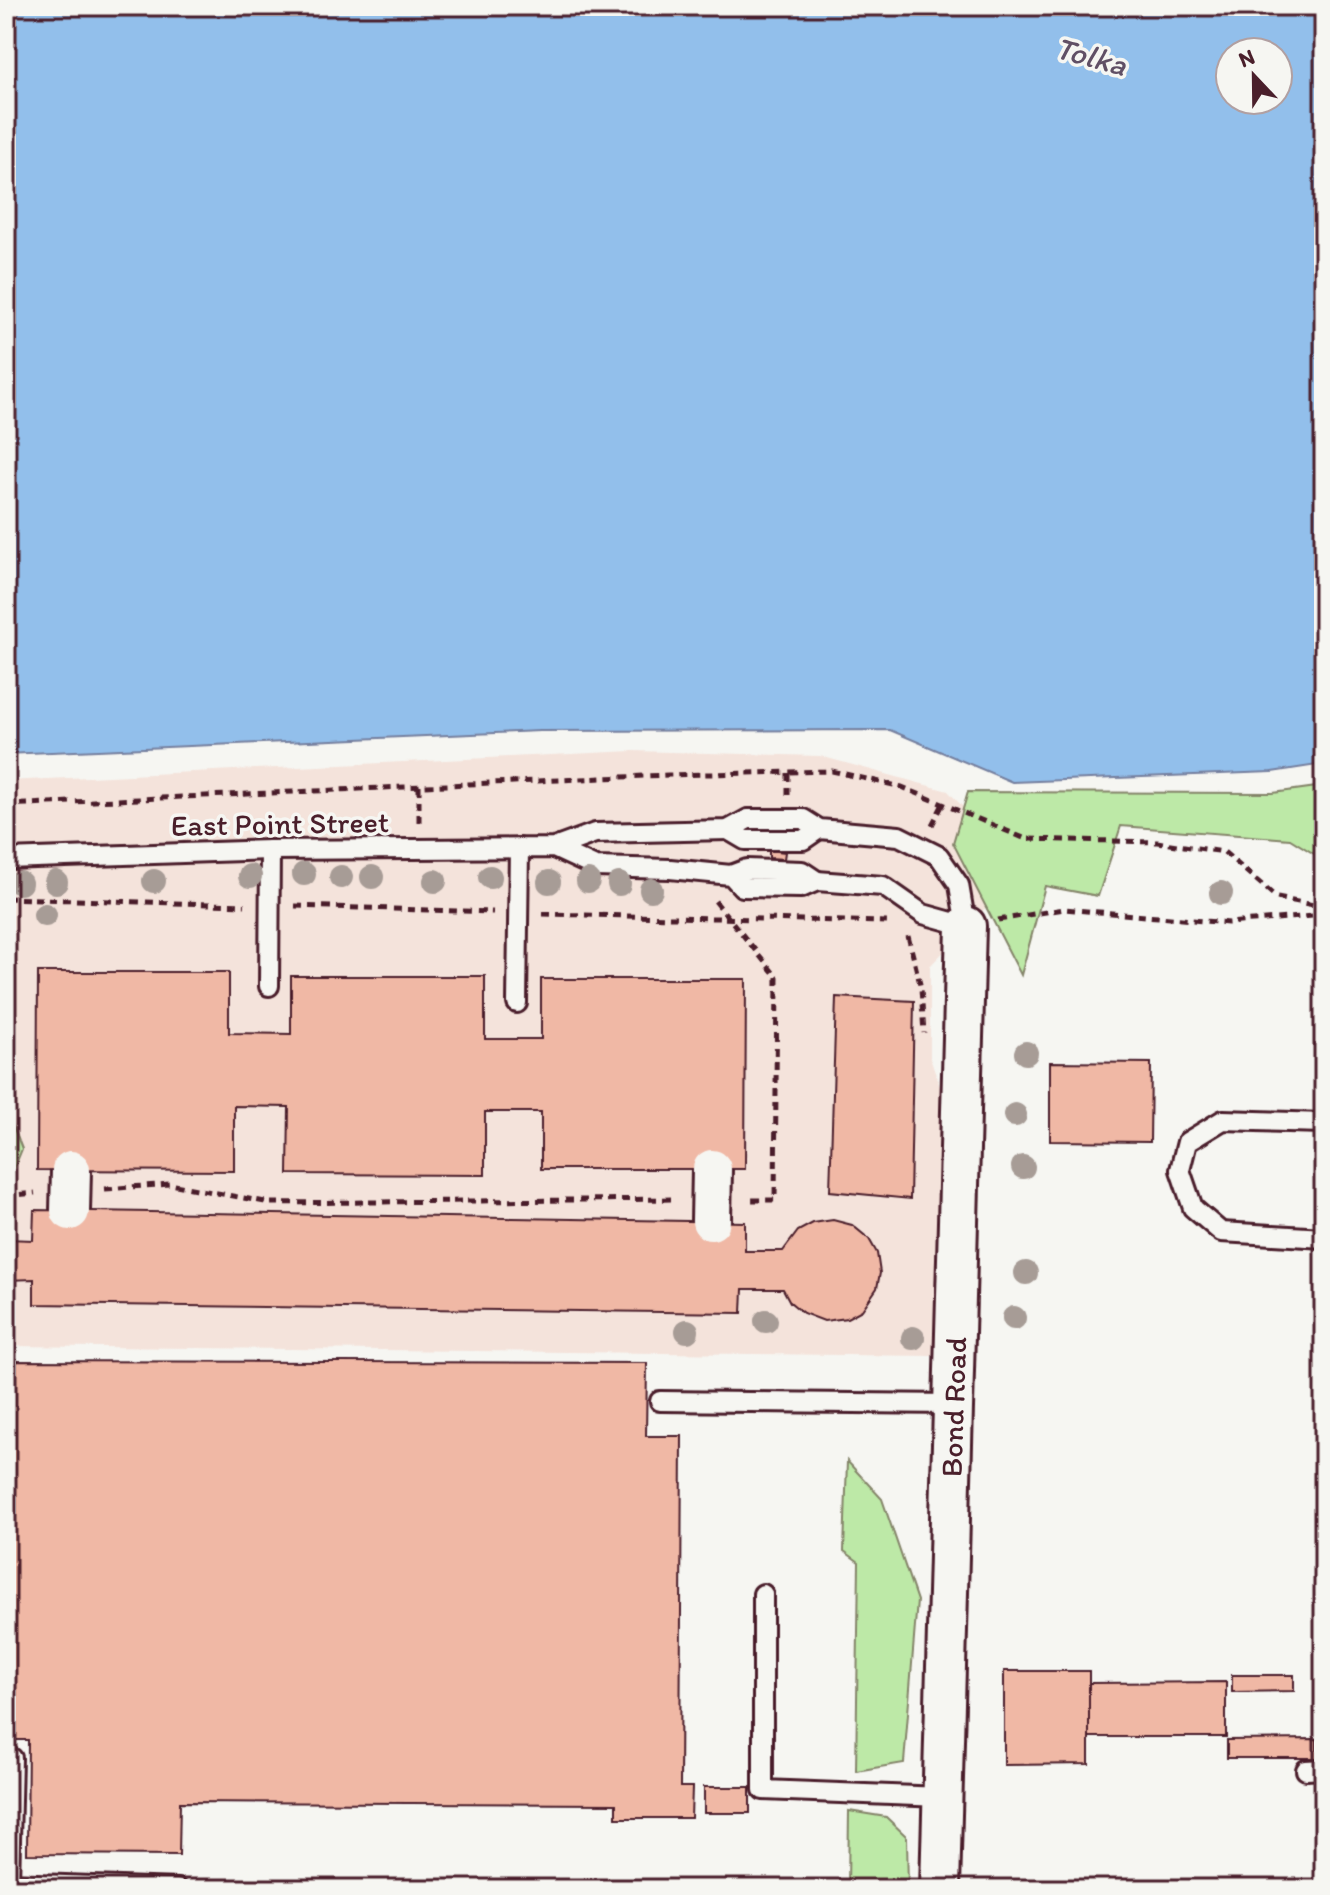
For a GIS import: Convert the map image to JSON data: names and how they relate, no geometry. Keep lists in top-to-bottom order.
{
  "streets": {
    "street": ["Bond Road"],
    "lane": ["East Point Street"]
  },
  "water": ["Tolka"],
  "north": "top"
}
